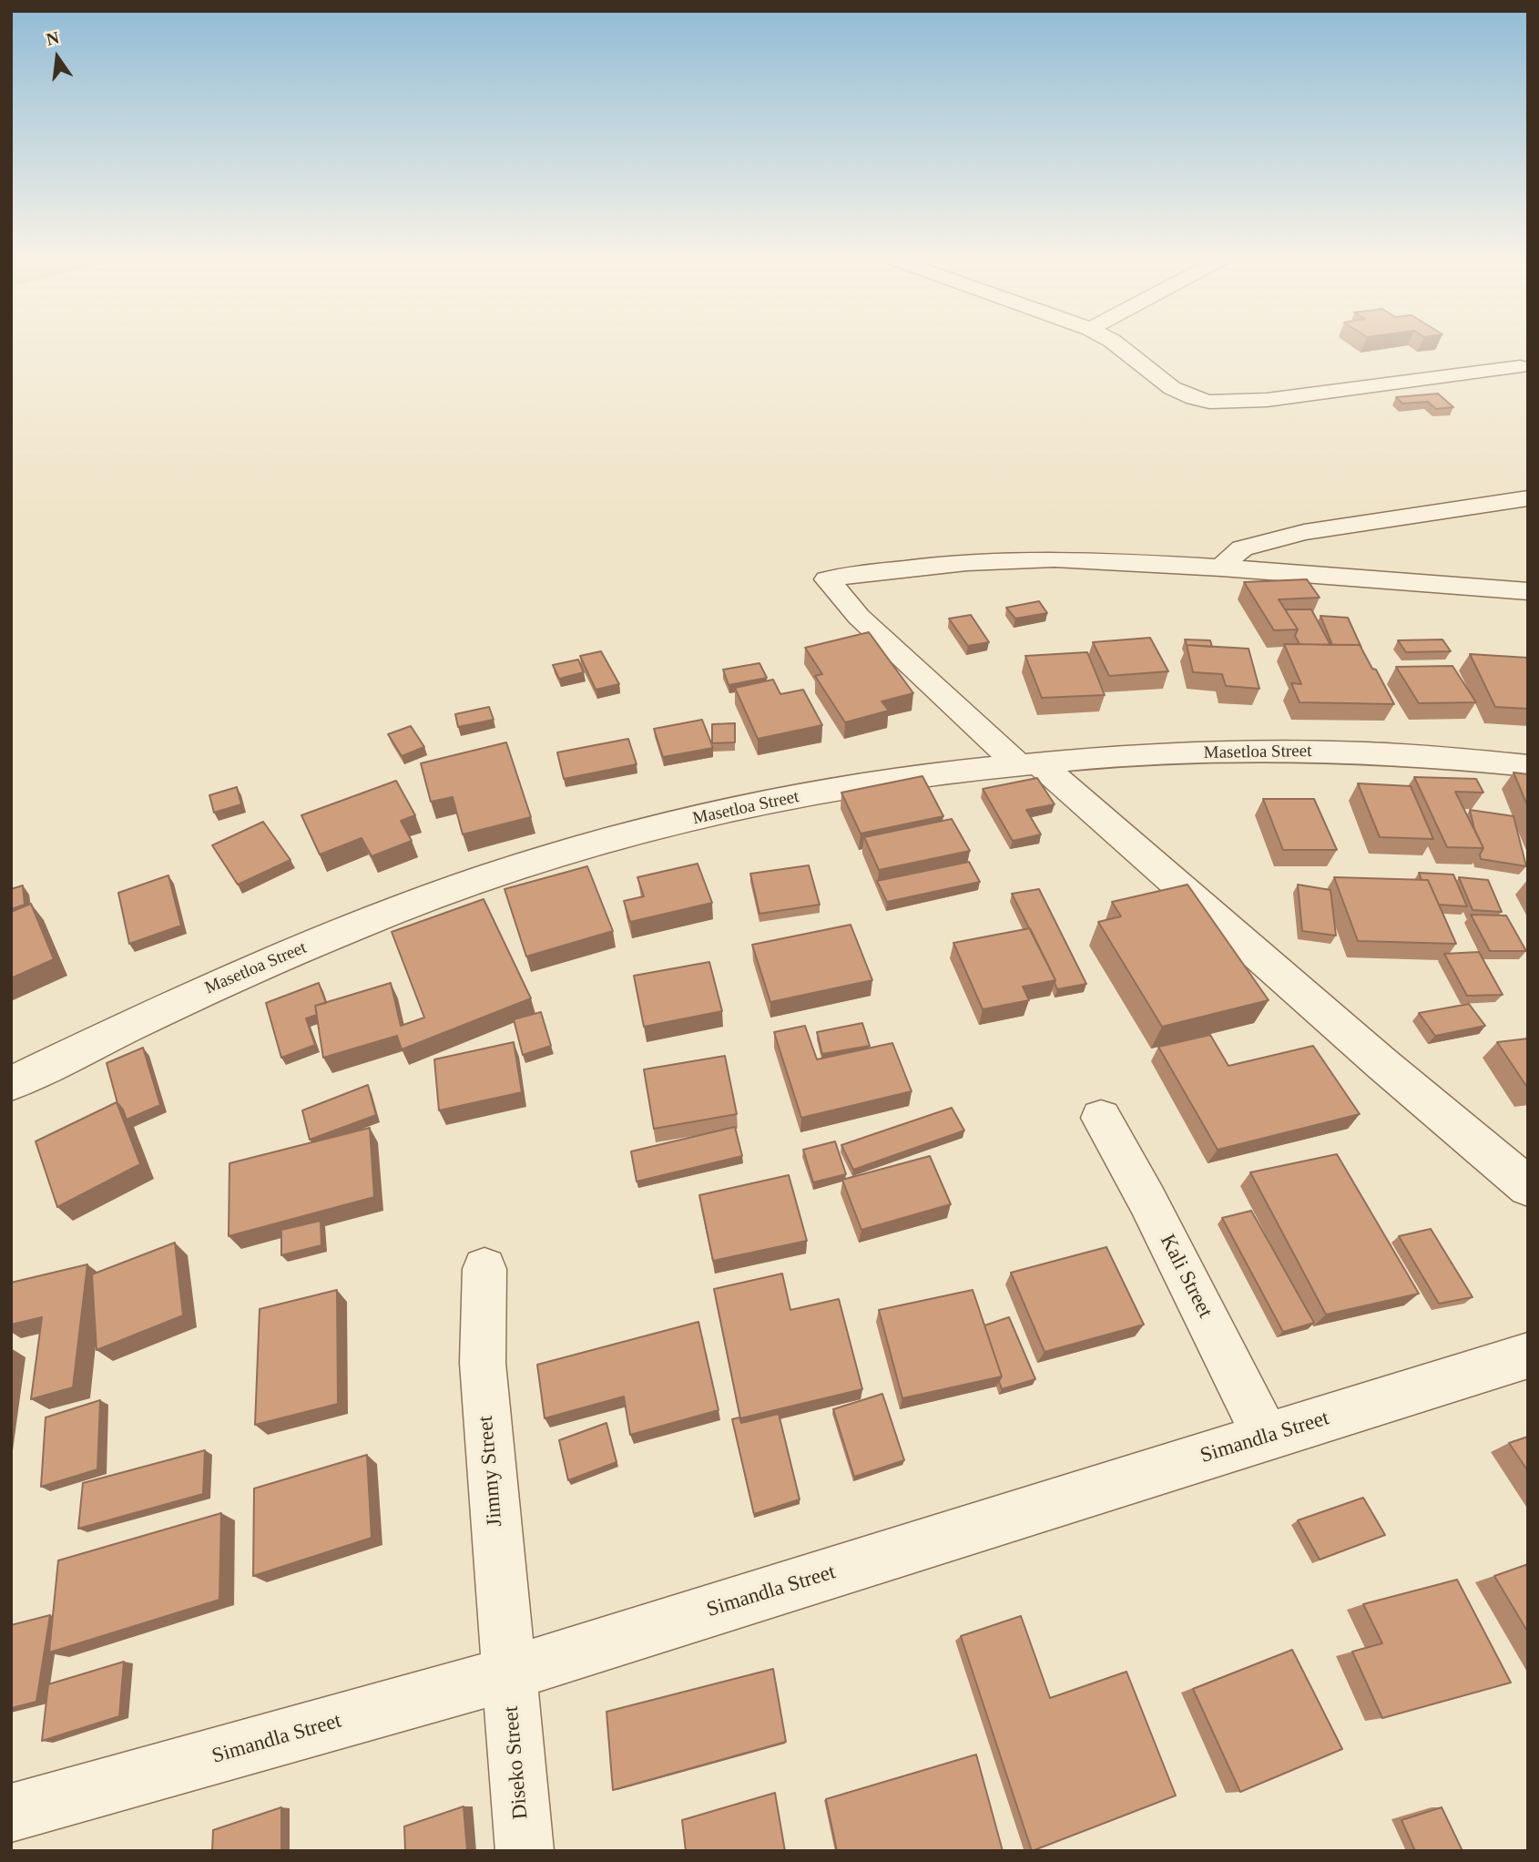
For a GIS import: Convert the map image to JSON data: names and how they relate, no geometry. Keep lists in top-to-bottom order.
{
  "streets": {
    "street": [
      "Masetloa Street",
      "Kali Street",
      "Simandla Street",
      "Jimmy Street",
      "Diseko Street"
    ]
  },
  "crossings": [
    ["Kali Street", "Simandla Street"],
    ["Simandla Street", "Jimmy Street"],
    ["Simandla Street", "Diseko Street"],
    ["Jimmy Street", "Diseko Street"]
  ],
  "north": "top"
}
